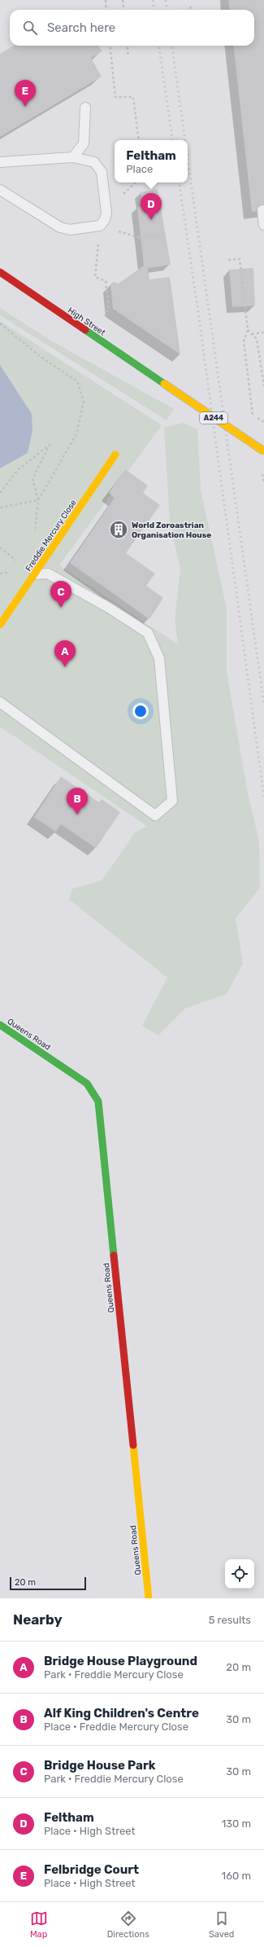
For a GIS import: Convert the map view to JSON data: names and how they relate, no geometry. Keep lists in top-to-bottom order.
{
  "streets": {
    "street": [
      "High Street",
      "A244",
      "Freddie Mercury Close",
      "Queens Road"
    ]
  },
  "places": {
    "building": ["World Zoroastrian Organisation House"]
  },
  "scale_bar": "20 m",
  "page": {
    "search": "Search here",
    "pins": [
      "E",
      "D",
      "C",
      "A",
      "B"
    ],
    "popup": ["Feltham", "Place"],
    "scale": "20 m",
    "heading": ["Nearby", "5 results"],
    "list": [
      {
        "mark": "A",
        "name": "Bridge House Playground",
        "note": "Park · Freddie Mercury Close",
        "value": "20 m"
      },
      {
        "mark": "B",
        "name": "Alf King Children's Centre",
        "note": "Place · Freddie Mercury Close",
        "value": "30 m"
      },
      {
        "mark": "C",
        "name": "Bridge House Park",
        "note": "Park · Freddie Mercury Close",
        "value": "30 m"
      },
      {
        "mark": "D",
        "name": "Feltham",
        "note": "Place · High Street",
        "value": "130 m"
      },
      {
        "mark": "E",
        "name": "Felbridge Court",
        "note": "Place · High Street",
        "value": "160 m"
      }
    ],
    "nav": ["Map", "Directions", "Saved"]
  }
}
